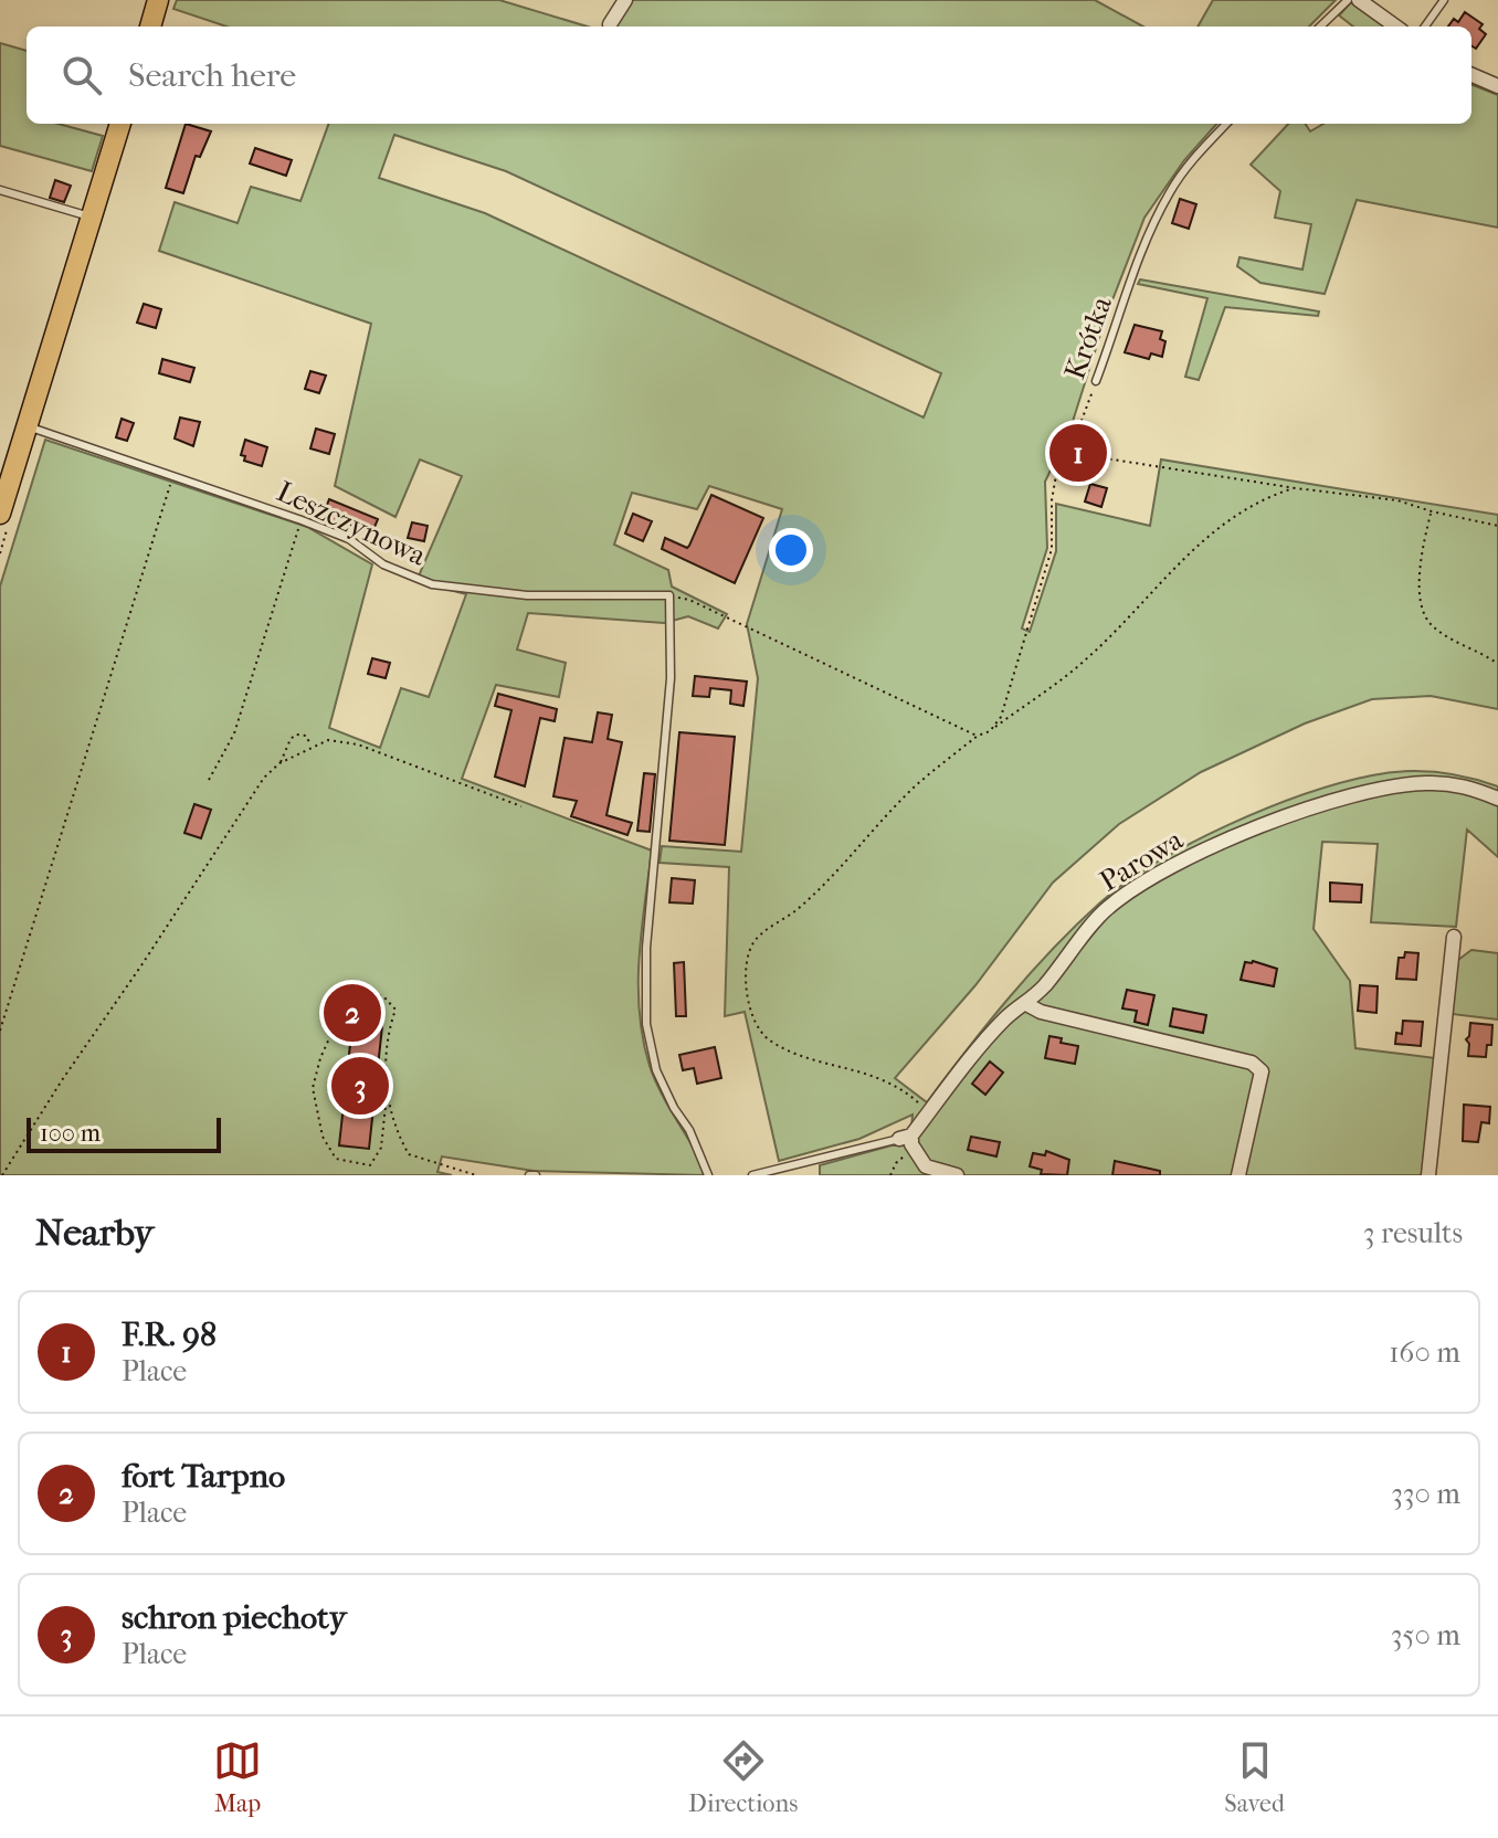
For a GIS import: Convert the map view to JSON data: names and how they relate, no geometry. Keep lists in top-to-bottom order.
{
  "streets": {
    "street": ["Parowa"],
    "lane": ["Krótka", "Leszczynowa"]
  },
  "scale_bar": "100 m",
  "page": {
    "search": "Search here",
    "pins": ["1", "2", "3"],
    "scale": "100 m",
    "heading": ["Nearby", "3 results"],
    "list": [
      {
        "mark": "1",
        "name": "F.R. 98",
        "note": "Place",
        "value": "160 m"
      },
      {
        "mark": "2",
        "name": "fort Tarpno",
        "note": "Place",
        "value": "330 m"
      },
      {
        "mark": "3",
        "name": "schron piechoty",
        "note": "Place",
        "value": "350 m"
      }
    ],
    "nav": ["Map", "Directions", "Saved"]
  }
}
